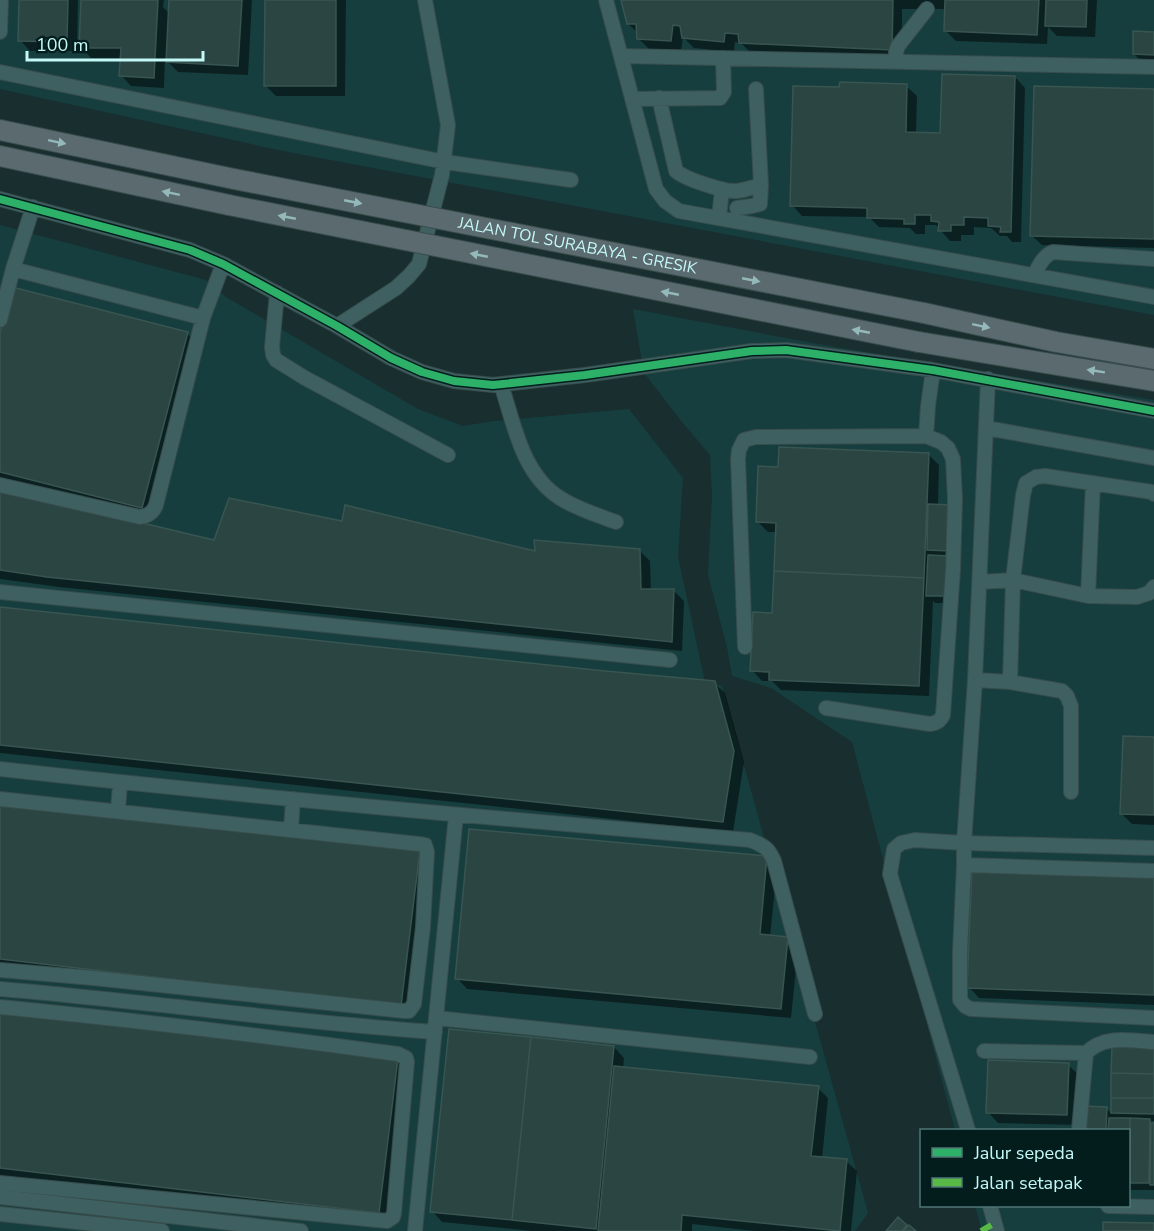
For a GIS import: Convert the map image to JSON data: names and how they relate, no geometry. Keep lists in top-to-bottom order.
{
  "streets": {
    "highway": ["JALAN TOL SURABAYA - GRESIK"]
  },
  "legend": ["Jalur sepeda", "Jalan setapak"],
  "scale_bar": "100 m"
}
